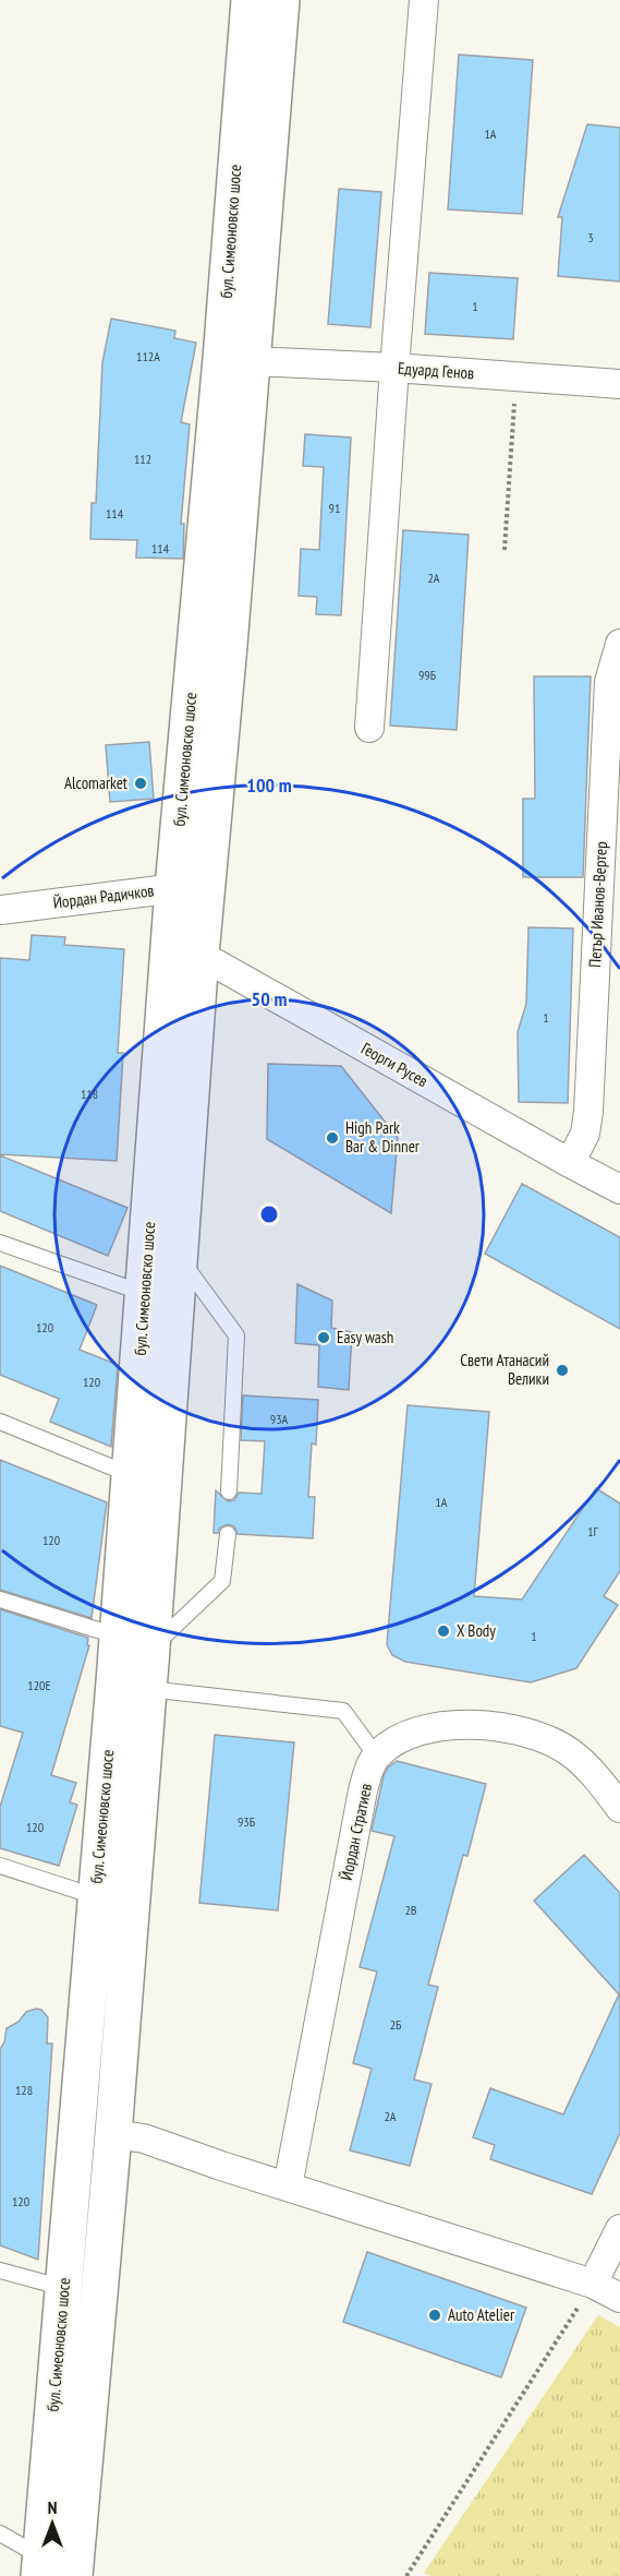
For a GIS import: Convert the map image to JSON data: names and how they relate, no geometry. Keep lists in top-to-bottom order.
{
  "streets": {
    "main road": ["бул. Симеоновско шосе"],
    "street": [
      "Едуард Генов",
      "Йордан Радичков",
      "Петър Иванов-Вертер",
      "Георги Русев",
      "Йордан Стратиев"
    ]
  },
  "crossings": [
    ["бул. Симеоновско шосе", "Едуард Генов"],
    ["бул. Симеоновско шосе", "Йордан Радичков"],
    ["бул. Симеоновско шосе", "Георги Русев"],
    ["Петър Иванов-Вертер", "Георги Русев"]
  ],
  "places": [
    "Alcomarket",
    "High Park Bar & Dinner",
    "Easy wash",
    "Свети Атанасий Велики",
    "X Body",
    "Auto Atelier"
  ],
  "house_numbers": [
    "1А",
    "3",
    "1",
    "112А",
    "112",
    "91",
    "114",
    "114",
    "2А",
    "99Б",
    "1",
    "118",
    "120",
    "120",
    "93А",
    "1А",
    "1Г",
    "120",
    "1",
    "120Е",
    "93Б",
    "120",
    "2В",
    "2Б",
    "128",
    "2А",
    "120"
  ],
  "north": "top",
  "rings": ["100 m", "50 m"]
}
